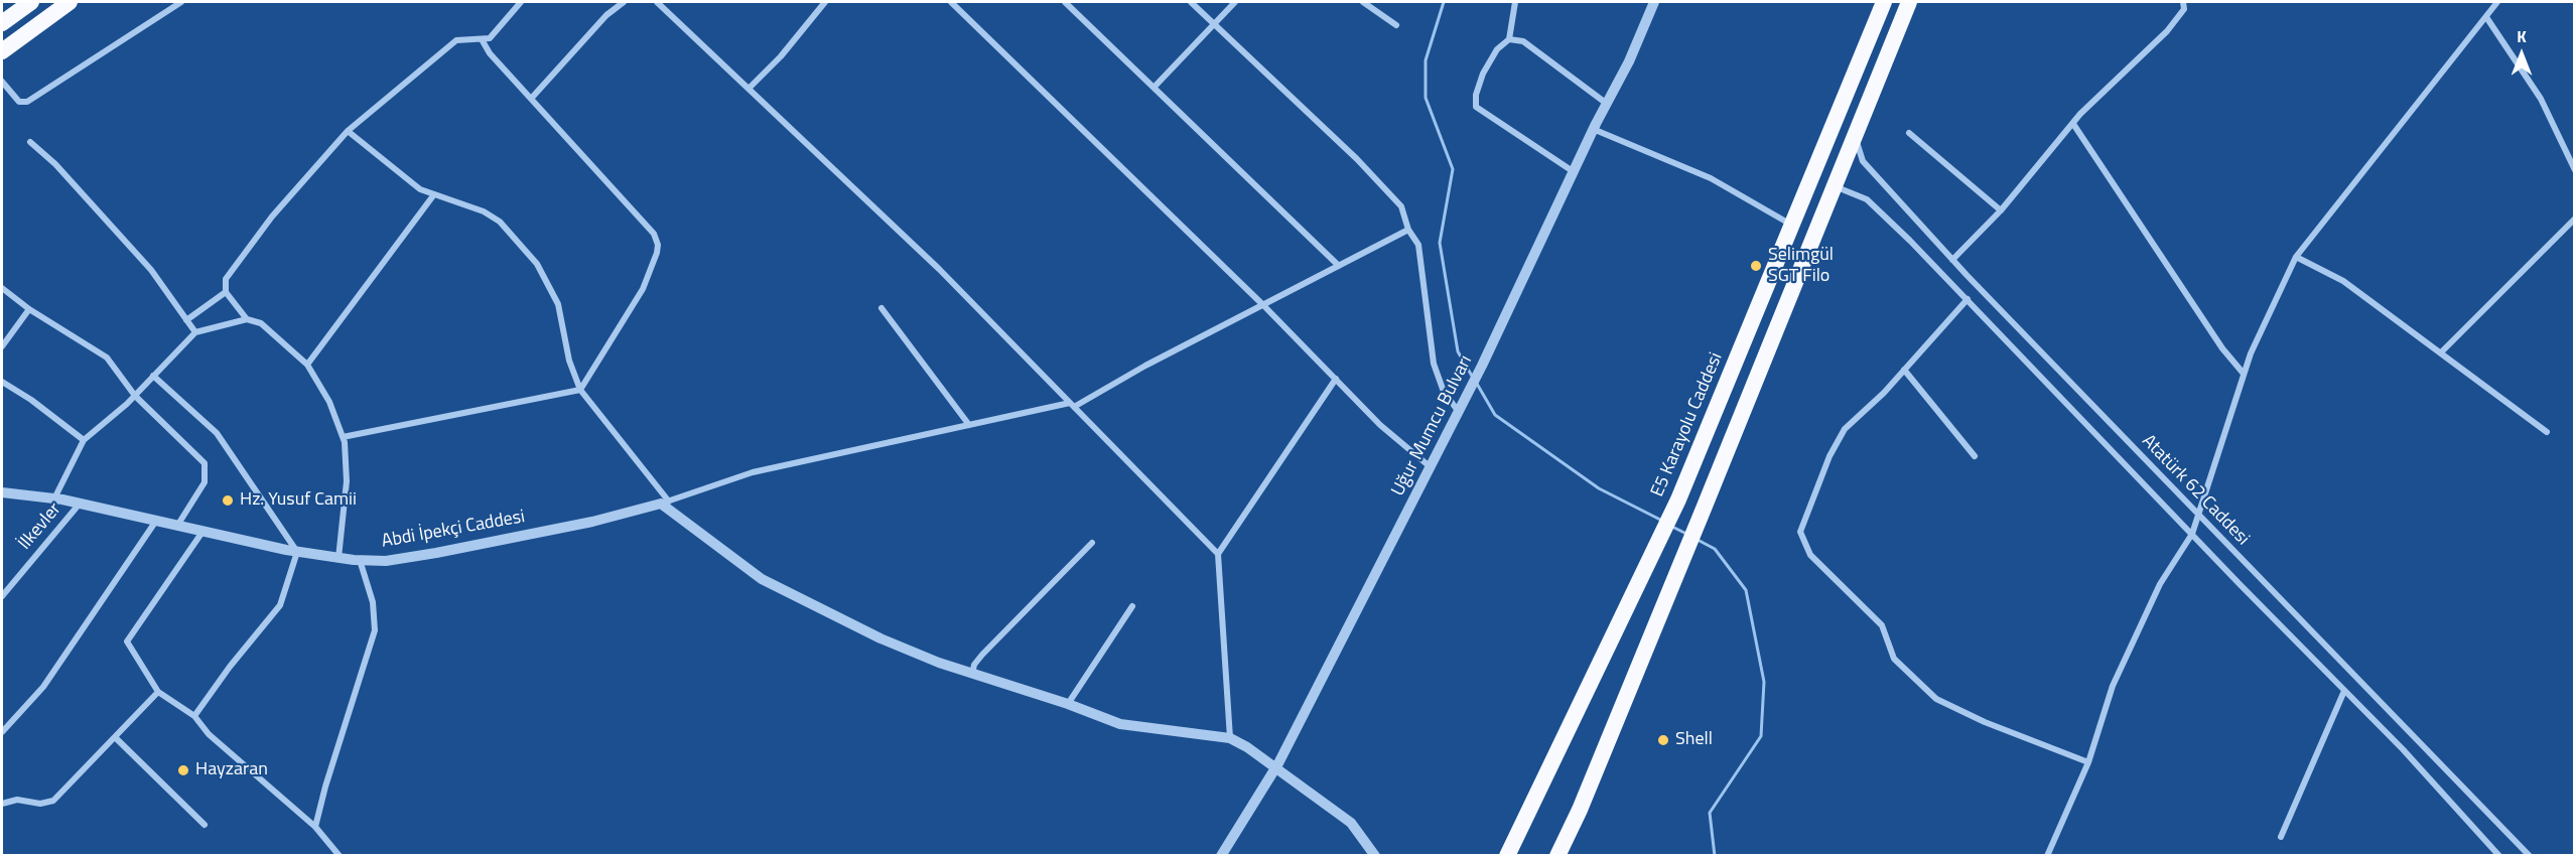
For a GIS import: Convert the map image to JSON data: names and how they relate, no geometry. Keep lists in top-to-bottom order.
{
  "streets": {
    "highway": ["E5 Karayolu Caddesi"],
    "street": [
      "Uğur Mumcu Bulvarı",
      "Atatürk 62 Caddesi",
      "İlkevler",
      "Abdi İpekçi Caddesi"
    ]
  },
  "crossings": [
    ["İlkevler", "Abdi İpekçi Caddesi"]
  ],
  "places": [
    "Selimgül SGT Filo",
    "Hz. Yusuf Camii",
    "Shell",
    "Hayzaran"
  ],
  "north": "top"
}
